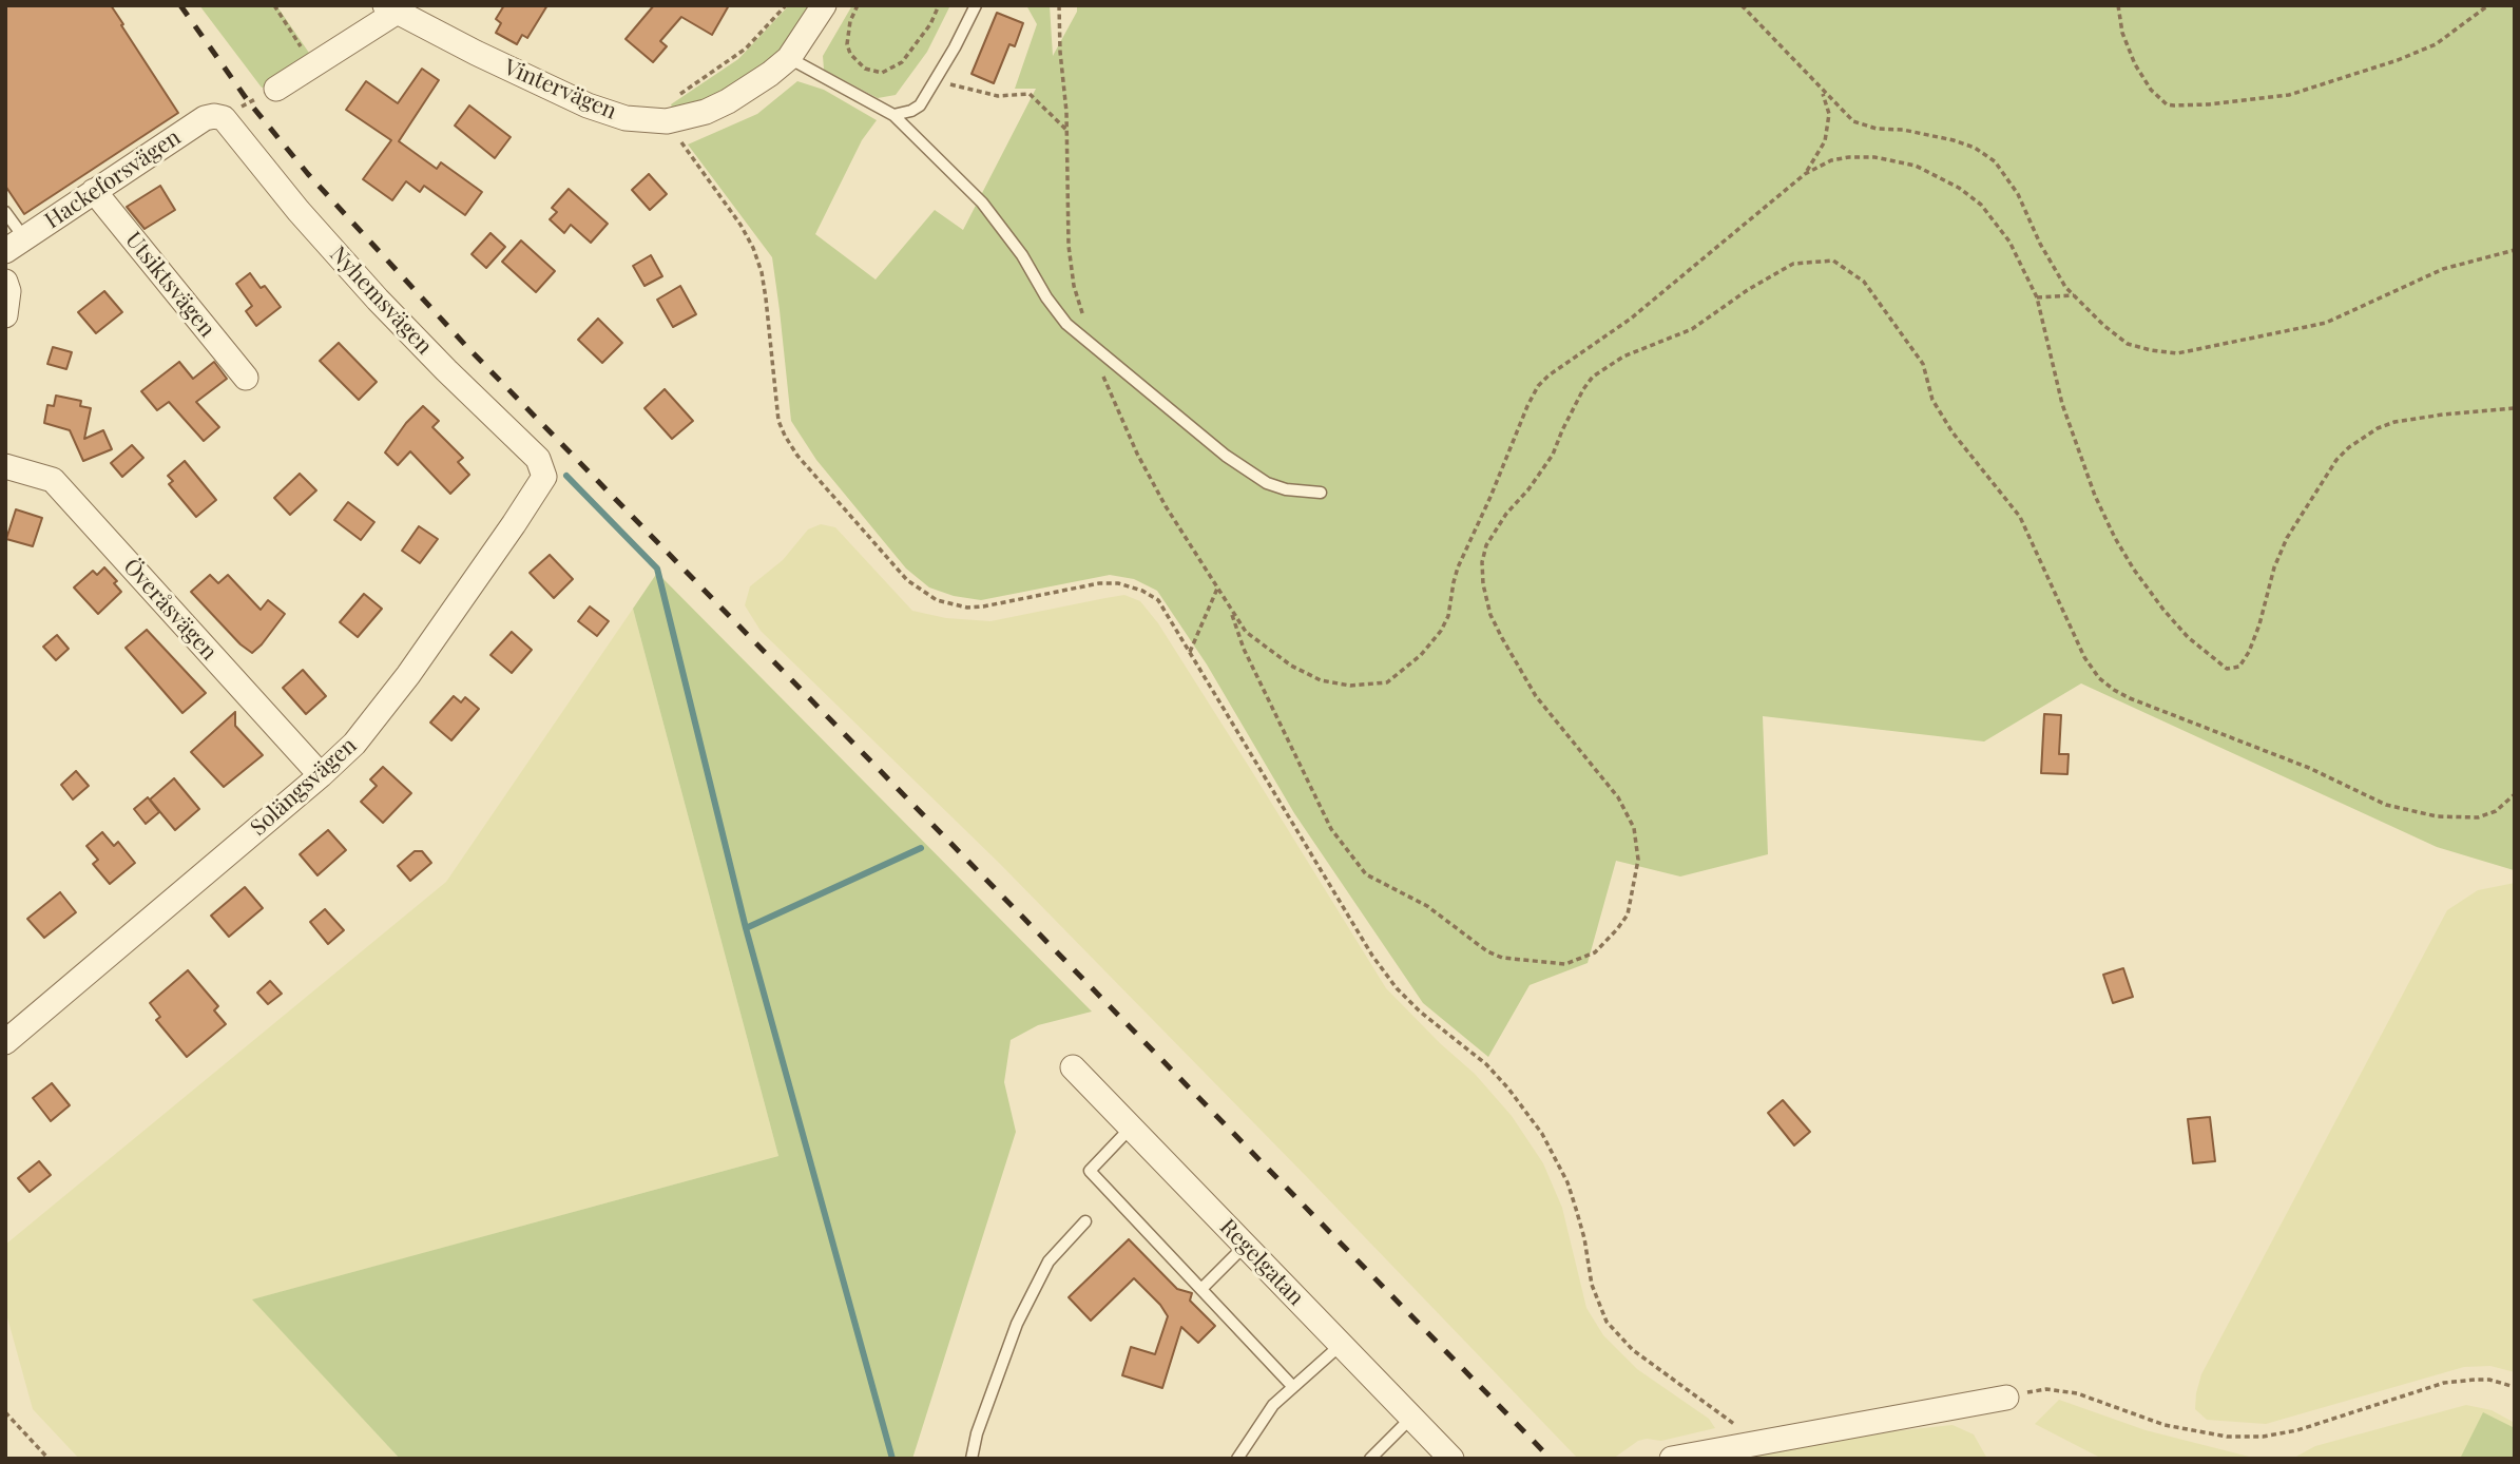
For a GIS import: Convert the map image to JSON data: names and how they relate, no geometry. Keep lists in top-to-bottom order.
{
  "streets": {
    "street": [
      "Vintervägen",
      "Hackeforsvägen",
      "Utsiktsvägen",
      "Nyhemsvägen",
      "Överåsvägen",
      "Solängsvägen",
      "Regelgatan"
    ]
  },
  "crossings": [
    ["Hackeforsvägen", "Utsiktsvägen"],
    ["Hackeforsvägen", "Nyhemsvägen"],
    ["Nyhemsvägen", "Solängsvägen"],
    ["Överåsvägen", "Solängsvägen"]
  ]
}
